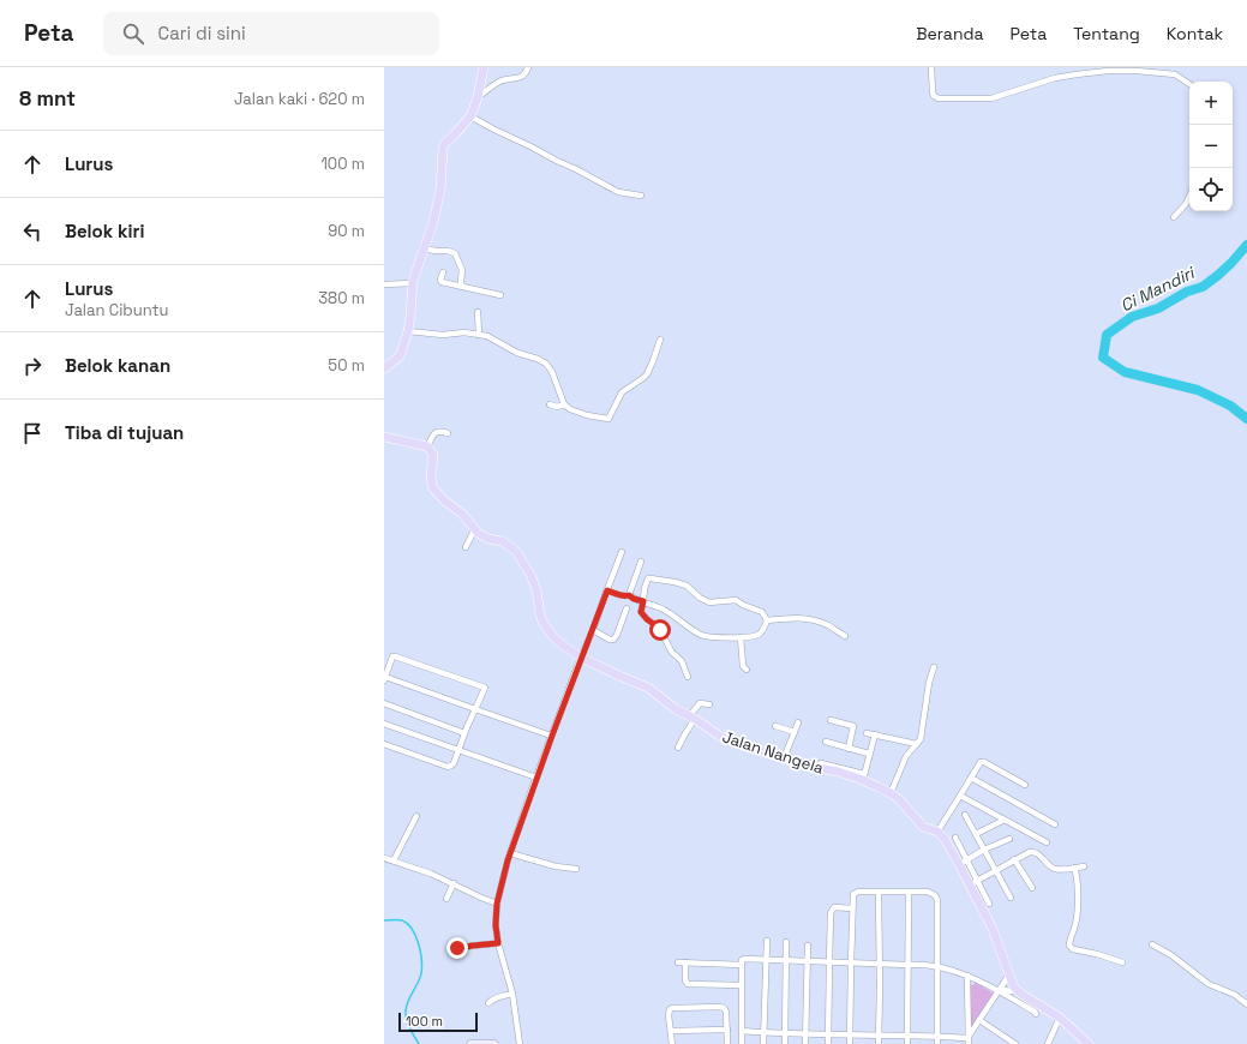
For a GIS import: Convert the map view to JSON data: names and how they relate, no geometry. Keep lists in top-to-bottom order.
{
  "streets": {
    "main road": ["Jalan Nangela"]
  },
  "water": ["Ci Mandiri"],
  "scale_bar": "100 m",
  "page": {
    "header": "Peta",
    "search": "Cari di sini",
    "nav": [
      "Beranda",
      "Peta",
      "Tentang",
      "Kontak"
    ],
    "heading": ["8 mnt", "Jalan kaki · 620 m"],
    "map_buttons": ["+", "−"],
    "list": [
      ["Lurus", "100 m"],
      ["Belok kiri", "90 m"],
      ["Lurus", "Jalan Cibuntu", "380 m"],
      ["Belok kanan", "50 m"],
      "Tiba di tujuan"
    ],
    "scale": "100 m"
  }
}
